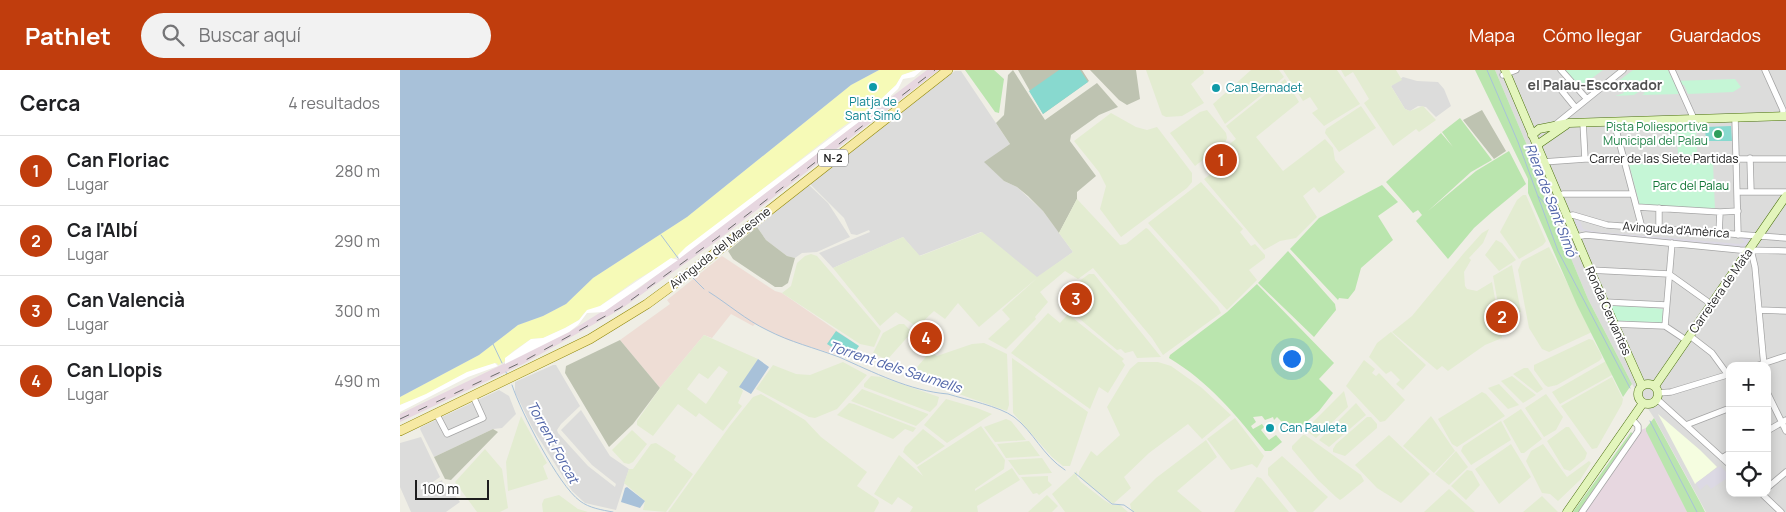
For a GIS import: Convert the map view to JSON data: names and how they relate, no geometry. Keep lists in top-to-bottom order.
{
  "streets": {
    "main road": ["N-2", "Avinguda del Maresme"],
    "street": [
      "Carrer de las Siete Partidas",
      "Avinguda d'Amèrica",
      "Carretera de Mata",
      "Ronda Cervantes"
    ]
  },
  "crossings": [
    ["Carrer de las Siete Partidas", "Ronda Cervantes"],
    ["Avinguda d'Amèrica", "Carretera de Mata"],
    ["Avinguda d'Amèrica", "Ronda Cervantes"],
    ["Carretera de Mata", "Ronda Cervantes"]
  ],
  "districts": ["el Palau-Escorxador"],
  "water": ["Riera de Sant Simó", "Torrent dels Saumells", "Torrent Forcat"],
  "parks": ["Parc del Palau"],
  "places": [
    "Platja de Sant Simó",
    "Can Bernadet",
    "Pista Poliesportiva Municipal del Palau",
    "Can Pauleta"
  ],
  "scale_bar": "100 m",
  "page": {
    "header": "Pathlet",
    "search": "Buscar aquí",
    "nav": ["Mapa", "Cómo llegar", "Guardados"],
    "heading": ["Cerca", "4 resultados"],
    "list": [
      {
        "mark": "1",
        "name": "Can Floriac",
        "note": "Lugar",
        "value": "280 m"
      },
      {
        "mark": "2",
        "name": "Ca l'Albí",
        "note": "Lugar",
        "value": "290 m"
      },
      {
        "mark": "3",
        "name": "Can Valencià",
        "note": "Lugar",
        "value": "300 m"
      },
      {
        "mark": "4",
        "name": "Can Llopis",
        "note": "Lugar",
        "value": "490 m"
      }
    ],
    "pins": [
      "1",
      "3",
      "2",
      "4"
    ],
    "map_buttons": ["+", "−"],
    "scale": "100 m"
  }
}
